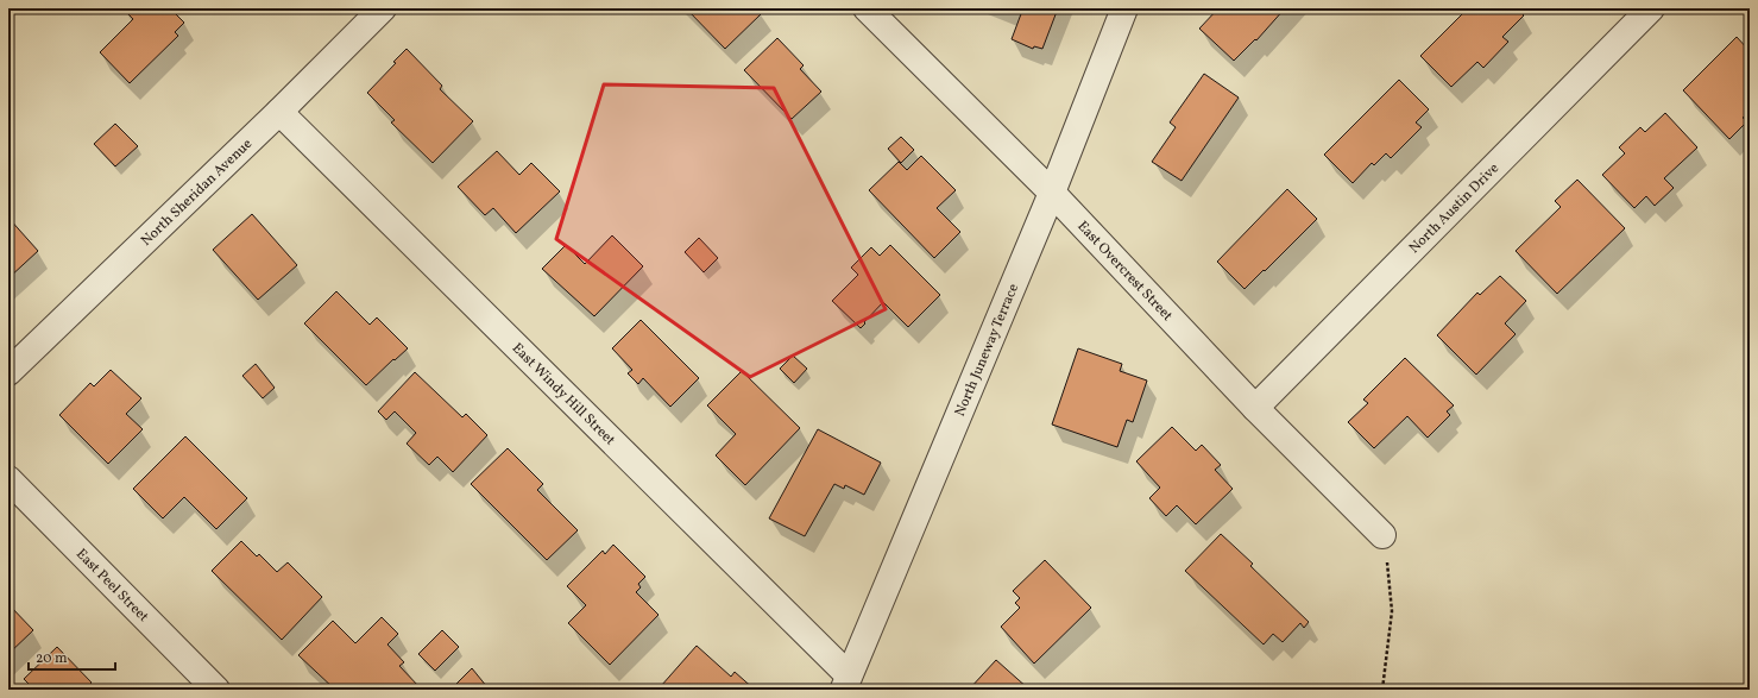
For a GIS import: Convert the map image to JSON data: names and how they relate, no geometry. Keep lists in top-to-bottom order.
{
  "streets": {
    "street": [
      "North Sheridan Avenue",
      "North Austin Drive",
      "East Overcrest Street",
      "North Juneway Terrace",
      "East Windy Hill Street",
      "East Peel Street"
    ]
  },
  "crossings": [
    ["North Sheridan Avenue", "East Windy Hill Street"],
    ["North Austin Drive", "East Overcrest Street"],
    ["East Overcrest Street", "North Juneway Terrace"],
    ["North Juneway Terrace", "East Windy Hill Street"]
  ],
  "scale_bar": "20 m"
}
